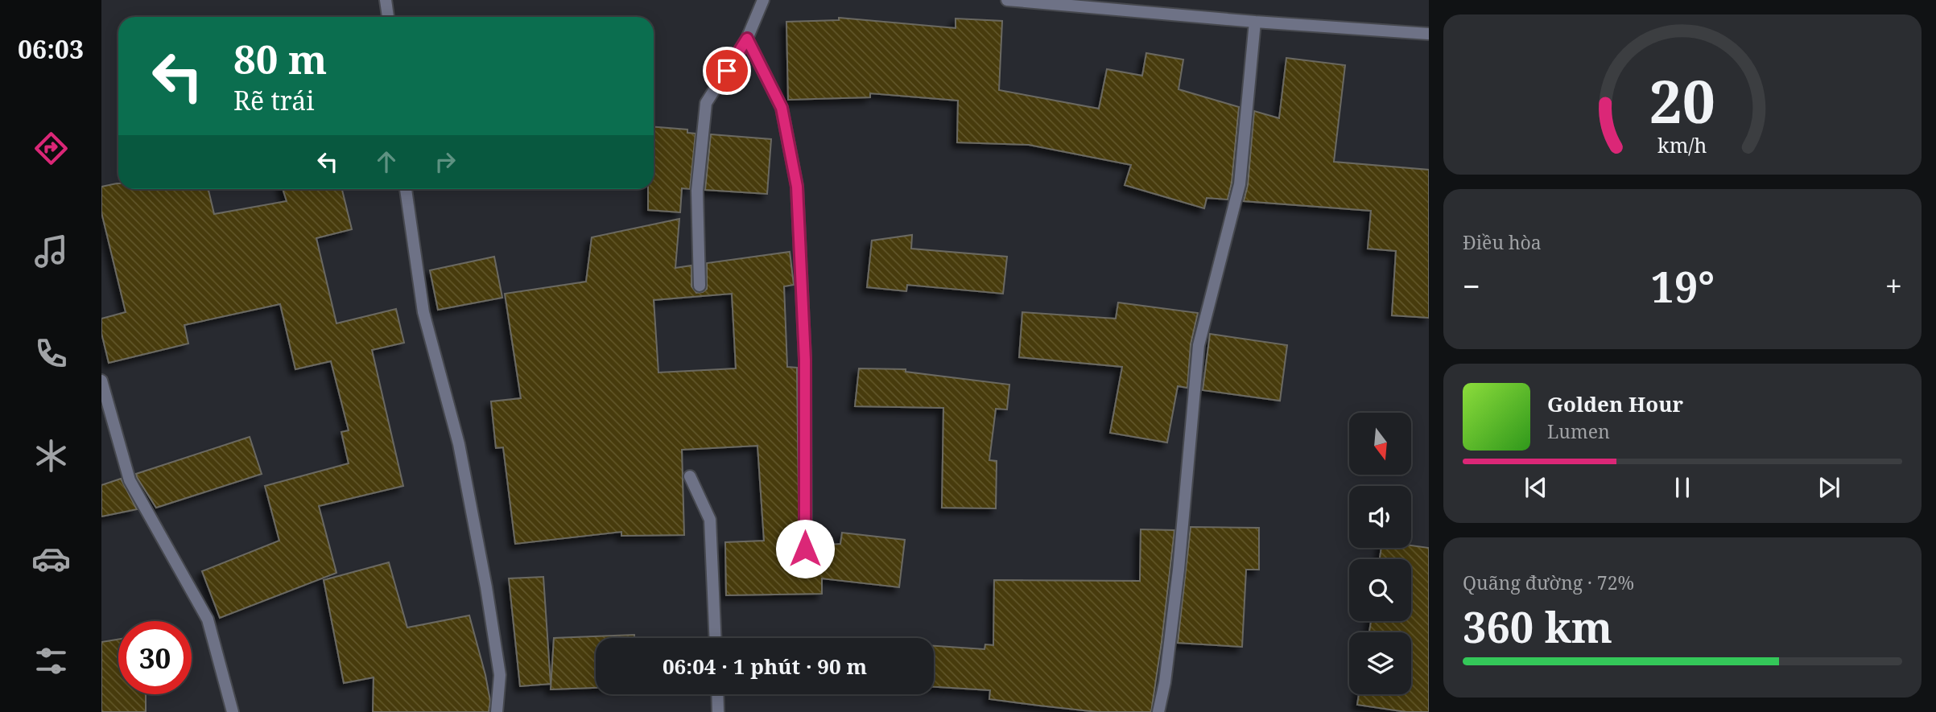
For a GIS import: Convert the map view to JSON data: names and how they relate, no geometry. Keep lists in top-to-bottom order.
{
  "north": "bottom",
  "page": {
    "tabs": "06:03",
    "turn": ["80 m", "Rẽ trái"],
    "tile": [
      "Điều hòa",
      ["Quãng đường · 72%", "360 km"]
    ],
    "heat": ["−", "19°", "+"],
    "song": ["Golden Hour", "Lumen"],
    "limit": "30",
    "trip": "06:04 · 1 phút · 90 m",
    "gauge": ["20", "km/h"]
  }
}
